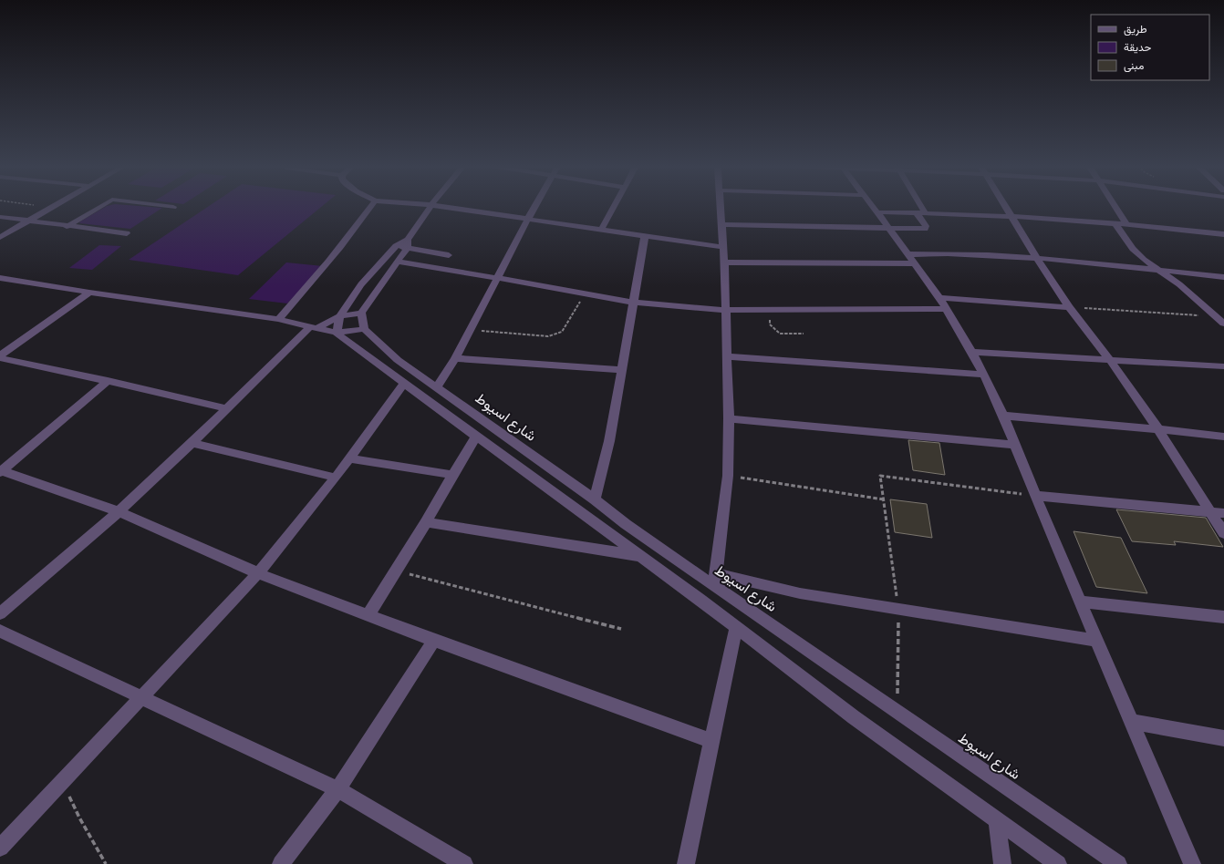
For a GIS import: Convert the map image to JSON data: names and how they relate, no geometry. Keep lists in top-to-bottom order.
{
  "streets": {
    "street": ["شارع اسيوط"]
  },
  "legend": ["طريق", "حديقة", "مبنى"]
}
